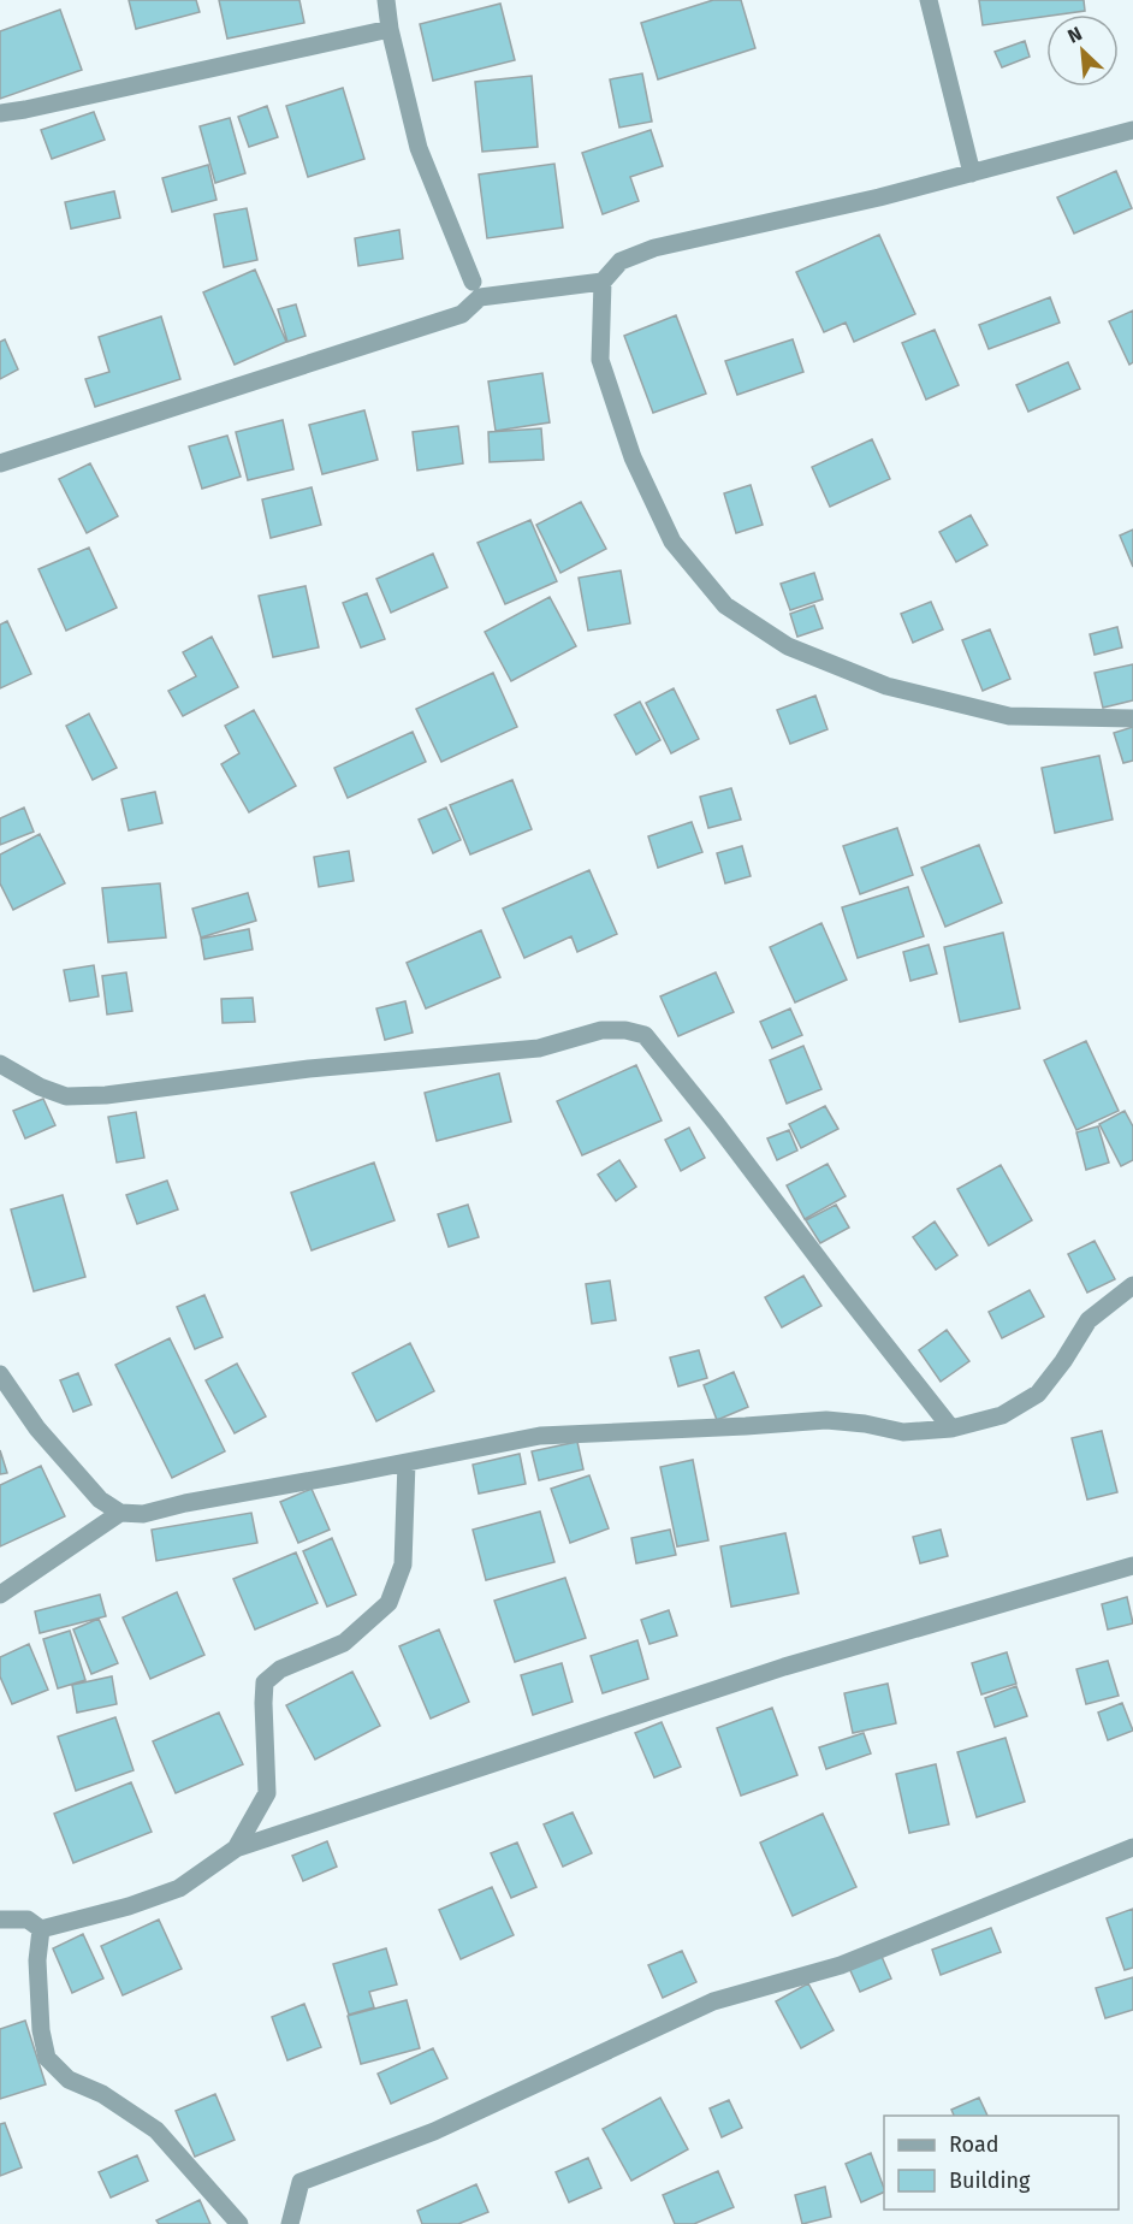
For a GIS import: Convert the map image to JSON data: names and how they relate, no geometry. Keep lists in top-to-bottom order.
{
  "legend": ["Road", "Building"],
  "north": "top left"
}
